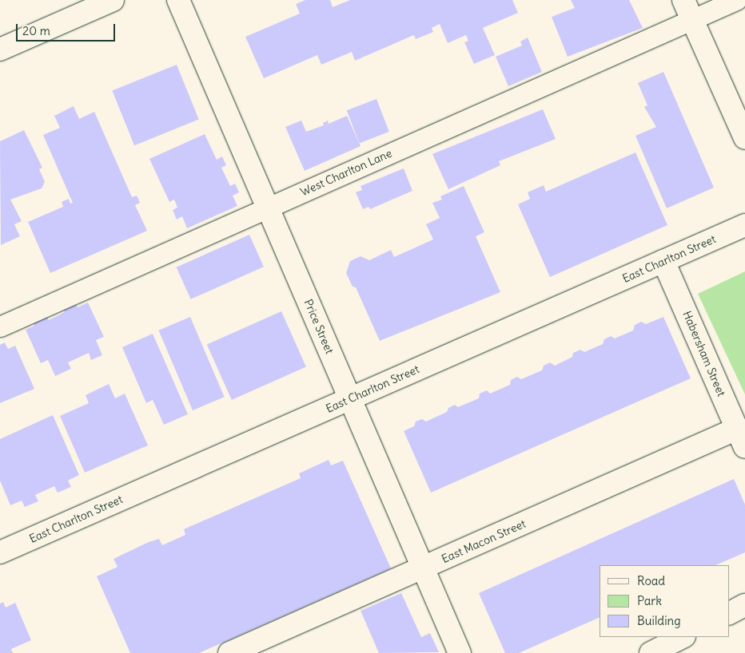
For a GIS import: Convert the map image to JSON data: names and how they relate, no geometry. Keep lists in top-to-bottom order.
{
  "streets": {
    "street": [
      "East Charlton Street",
      "Price Street",
      "Habersham Street",
      "East Macon Street"
    ],
    "lane": ["West Charlton Lane"]
  },
  "crossings": [
    ["West Charlton Lane", "Price Street"],
    ["East Charlton Street", "Price Street"],
    ["East Charlton Street", "Habersham Street"],
    ["Price Street", "East Macon Street"],
    ["Habersham Street", "East Macon Street"]
  ],
  "legend": ["Road", "Park", "Building"],
  "scale_bar": "20 m"
}
